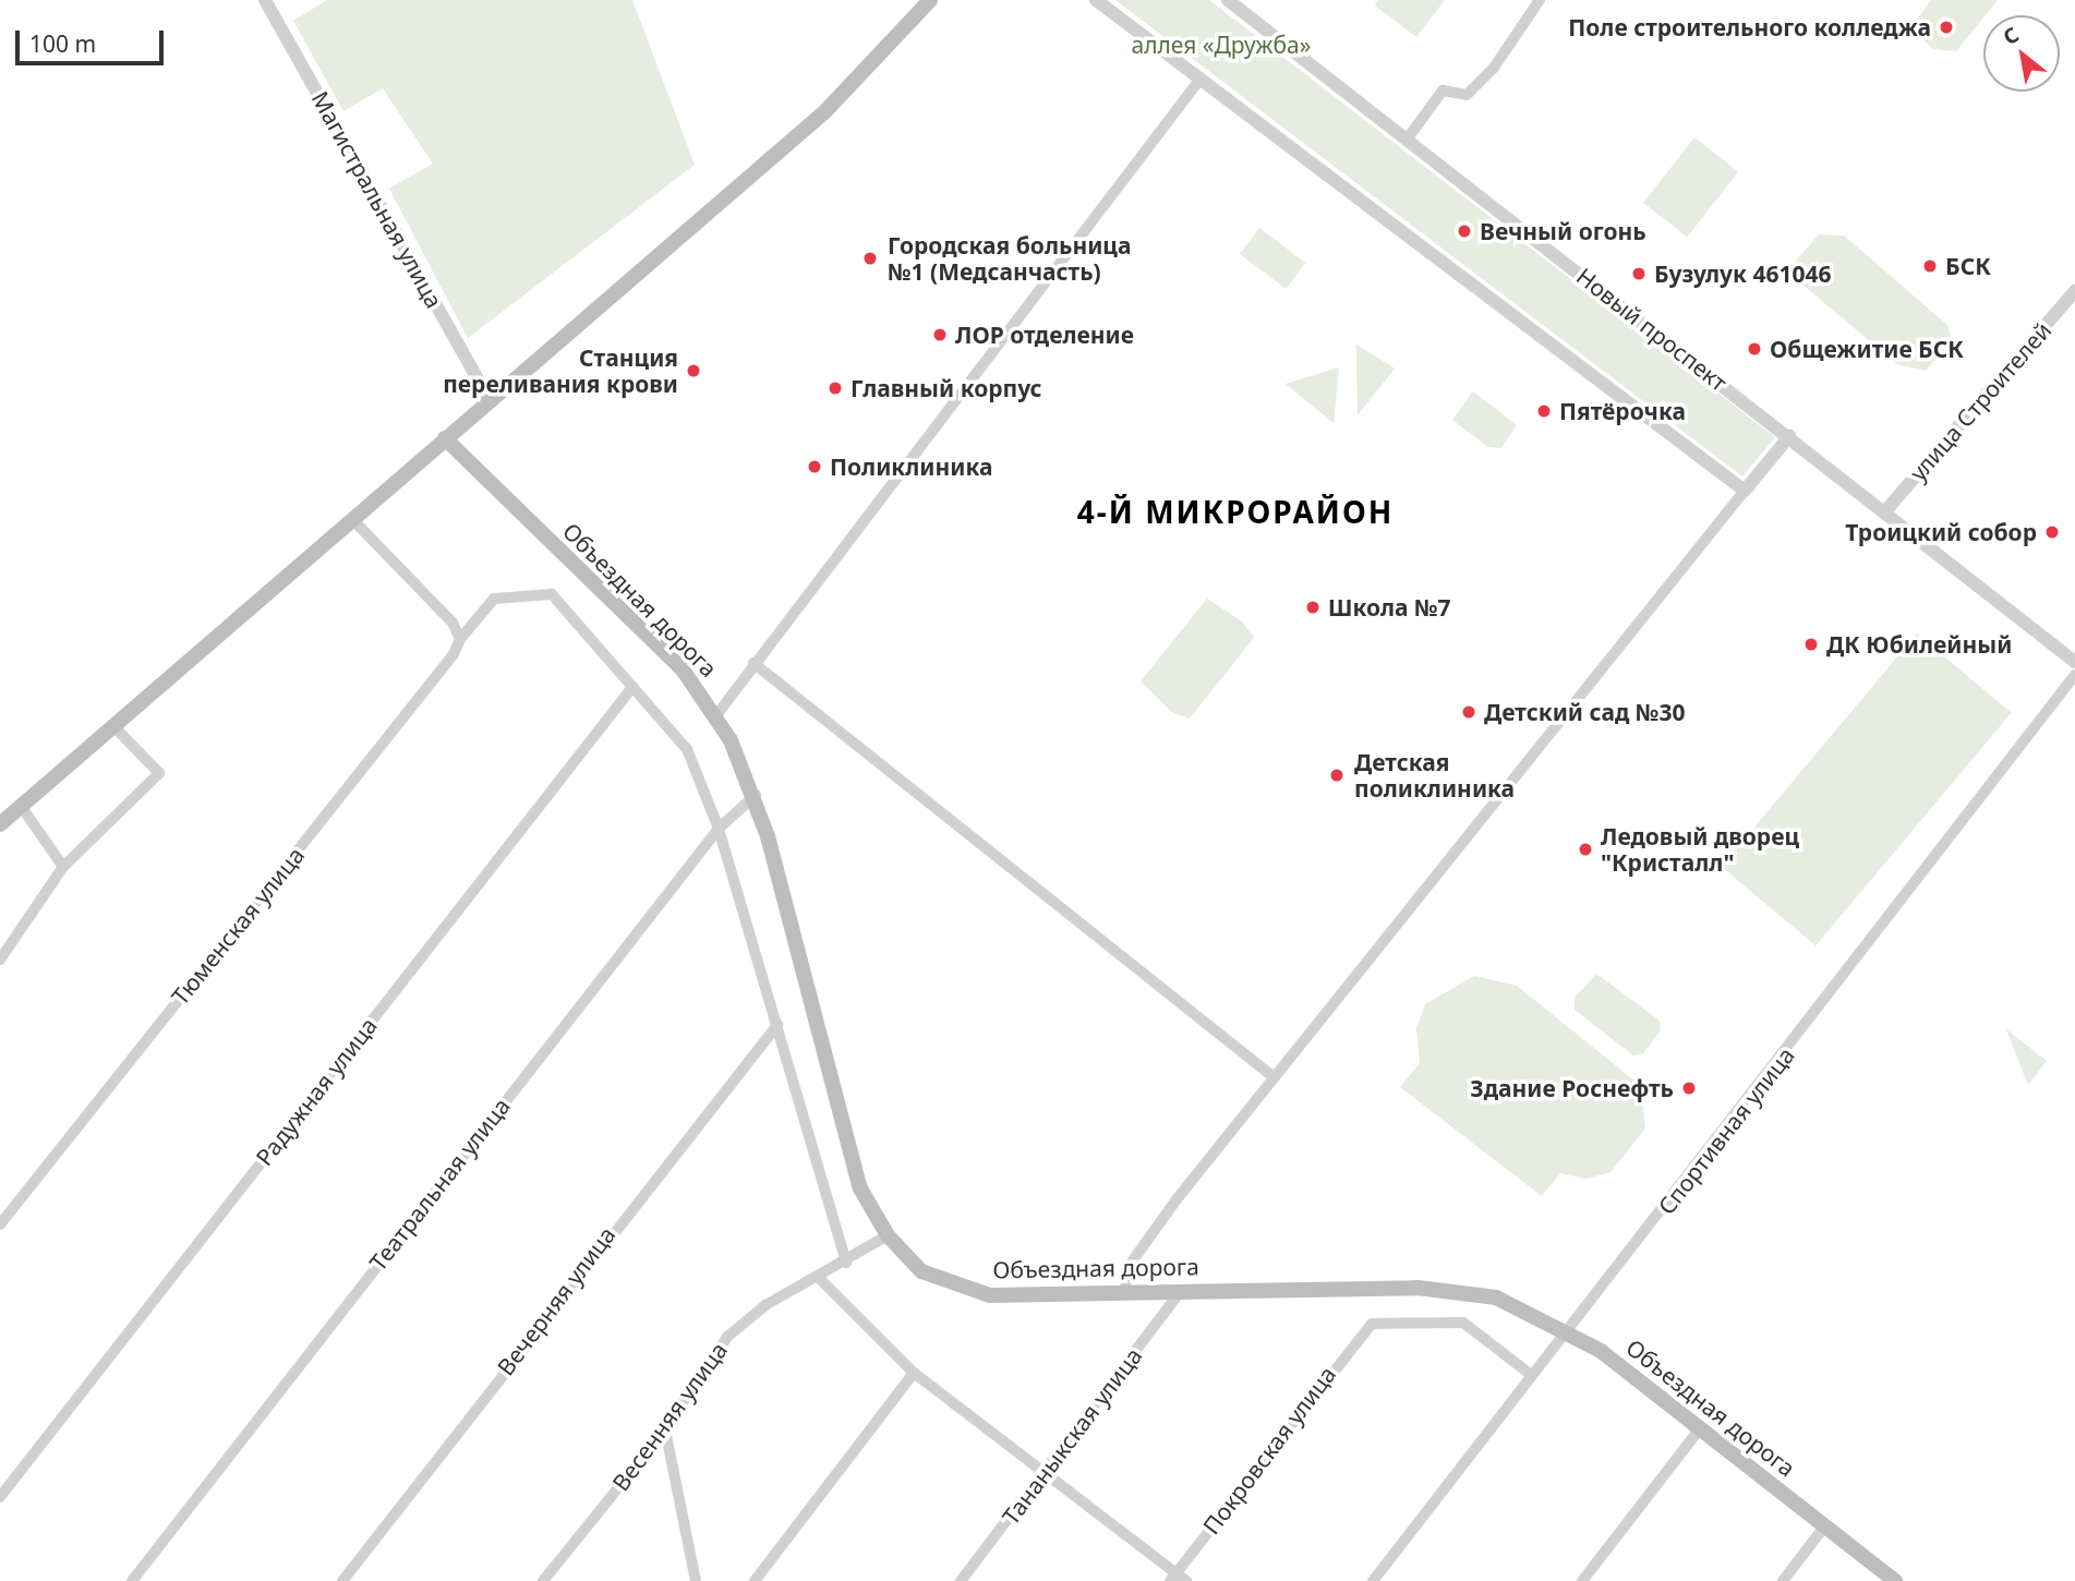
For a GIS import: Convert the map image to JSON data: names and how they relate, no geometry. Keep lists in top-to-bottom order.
{
  "streets": {
    "main road": ["Объездная дорога"],
    "street": [
      "Магистральная улица",
      "Новый проспект",
      "улица Строителей",
      "Тюменская улица",
      "Радужная улица",
      "Спортивная улица",
      "Театральная улица",
      "Вечерняя улица",
      "Весенняя улица",
      "Тананыкская улица",
      "Покровская улица"
    ]
  },
  "crossings": [
    ["Новый проспект", "улица Строителей"],
    ["Объездная дорога", "Спортивная улица"],
    ["Объездная дорога", "Театральная улица"],
    ["Объездная дорога", "Весенняя улица"],
    ["Объездная дорога", "Тананыкская улица"],
    ["Тюменская улица", "Радужная улица"],
    ["Спортивная улица", "Покровская улица"]
  ],
  "districts": ["4-Й МИКРОРАЙОН"],
  "parks": ["аллея «Дружба»"],
  "places": [
    "Поле строительного колледжа",
    "Вечный огонь",
    "Городская больница №1 (Медсанчасть)",
    "БСК",
    "Бузулук 461046",
    "ЛОР отделение",
    "Общежитие БСК",
    "Станция переливания крови",
    "Главный корпус",
    "Пятёрочка",
    "Поликлиника",
    "Троицкий собор",
    "Школа №7",
    "ДК Юбилейный",
    "Детский сад №30",
    "Детская поликлиника",
    "Ледовый дворец \"Кристалл\"",
    "Здание Роснефть"
  ],
  "scale_bar": "100 m",
  "north": "top left"
}
